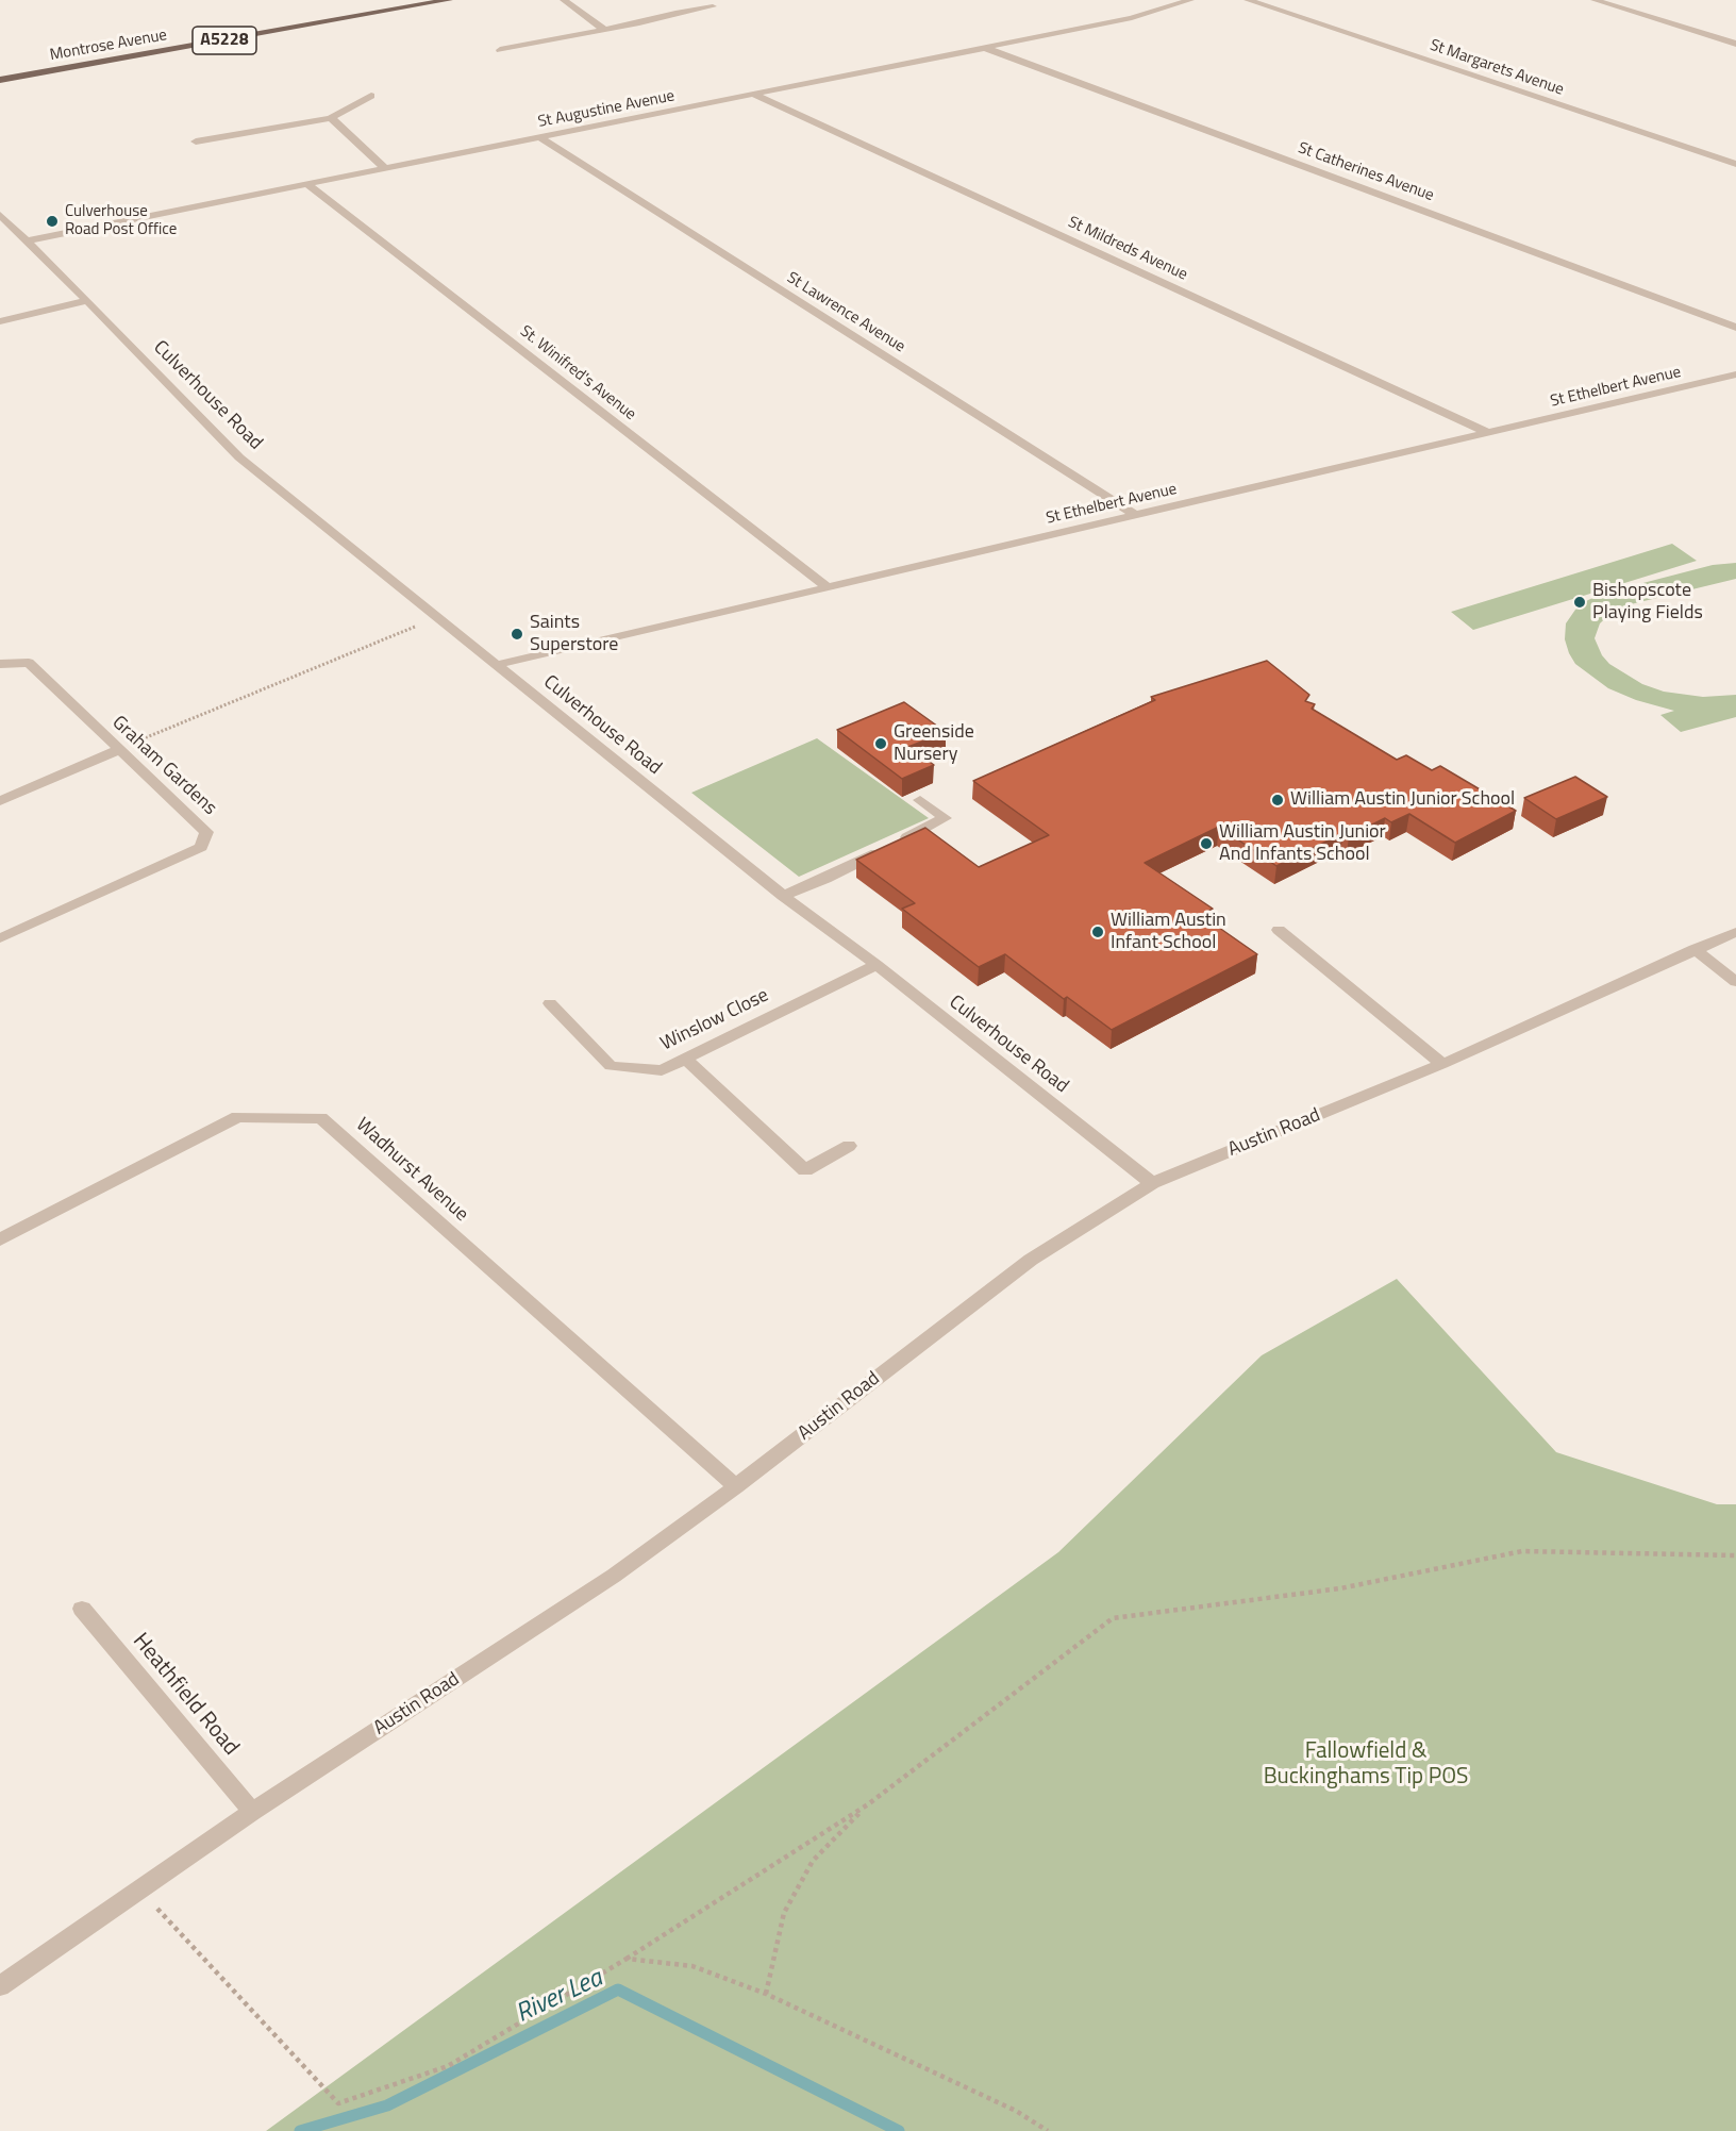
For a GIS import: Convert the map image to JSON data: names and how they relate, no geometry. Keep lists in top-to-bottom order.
{
  "streets": {
    "main road": ["A5228", "Montrose Avenue"],
    "street": [
      "St Margarets Avenue",
      "St Augustine Avenue",
      "St Catherines Avenue",
      "St Mildreds Avenue",
      "St Lawrence Avenue",
      "St. Winifred's Avenue",
      "St Ethelbert Avenue",
      "Culverhouse Road",
      "Graham Gardens",
      "Winslow Close",
      "Austin Road",
      "Wadhurst Avenue",
      "Heathfield Road"
    ]
  },
  "crossings": [
    ["St Augustine Avenue", "St Catherines Avenue"],
    ["St Augustine Avenue", "St Mildreds Avenue"],
    ["St Augustine Avenue", "St Lawrence Avenue"],
    ["St Augustine Avenue", "St. Winifred's Avenue"],
    ["St Augustine Avenue", "Culverhouse Road"],
    ["St Mildreds Avenue", "St Ethelbert Avenue"],
    ["St Lawrence Avenue", "St Ethelbert Avenue"],
    ["St. Winifred's Avenue", "St Ethelbert Avenue"],
    ["St Ethelbert Avenue", "Culverhouse Road"],
    ["Culverhouse Road", "Winslow Close"],
    ["Culverhouse Road", "Austin Road"],
    ["Austin Road", "Wadhurst Avenue"],
    ["Austin Road", "Heathfield Road"]
  ],
  "water": ["River Lea"],
  "parks": ["Fallowfield & Buckinghams Tip POS"],
  "places": [
    "Culverhouse Road Post Office",
    "Bishopscote Playing Fields",
    "Saints Superstore",
    "Greenside Nursery",
    "William Austin Junior School",
    "William Austin Junior And Infants School",
    "William Austin Infant School"
  ]
}
